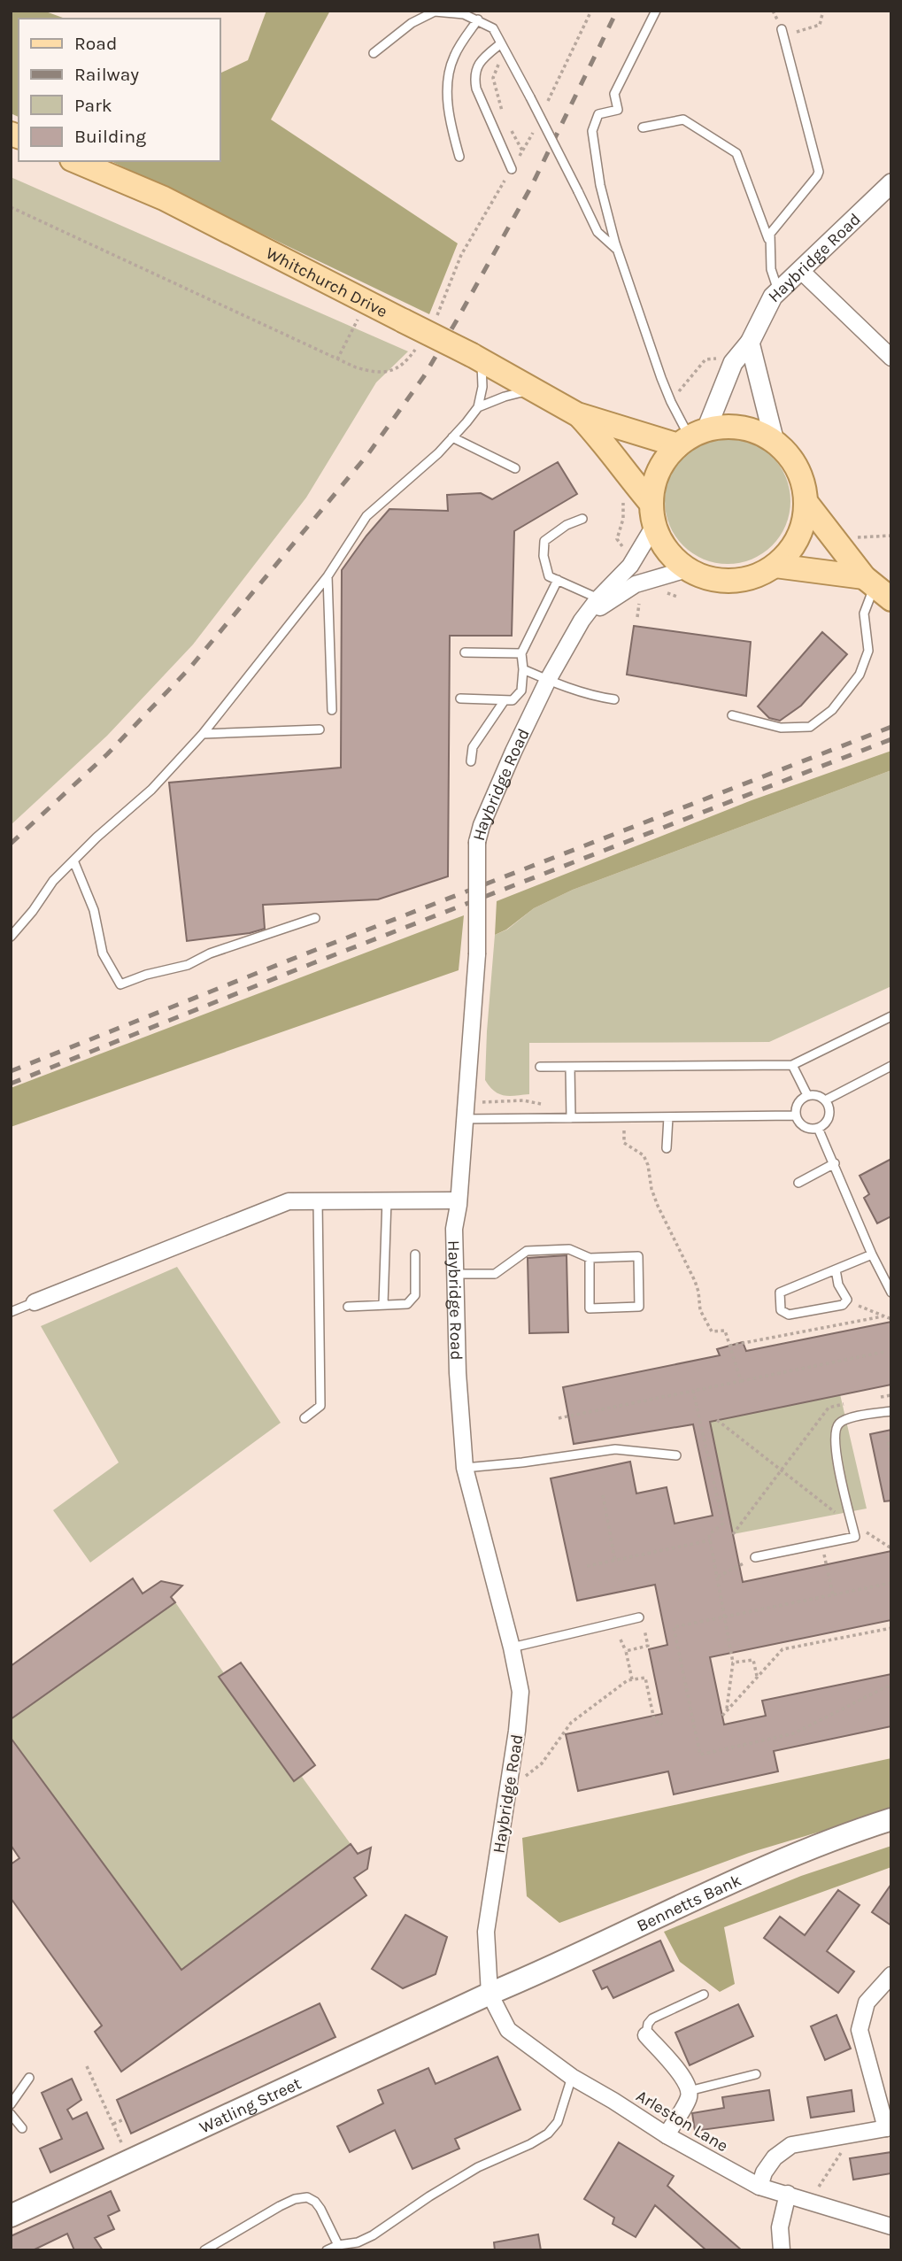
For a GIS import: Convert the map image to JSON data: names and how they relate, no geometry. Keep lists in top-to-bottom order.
{
  "streets": {
    "main road": ["Whitchurch Drive", "Bennetts Bank", "Watling Street"],
    "street": ["Haybridge Road", "Arleston Lane"]
  },
  "crossings": [
    ["Haybridge Road", "Whitchurch Drive"],
    ["Haybridge Road", "Bennetts Bank"],
    ["Haybridge Road", "Watling Street"],
    ["Haybridge Road", "Arleston Lane"],
    ["Bennetts Bank", "Watling Street"],
    ["Bennetts Bank", "Arleston Lane"],
    ["Watling Street", "Arleston Lane"]
  ],
  "legend": [
    "Road",
    "Railway",
    "Park",
    "Building"
  ]
}
